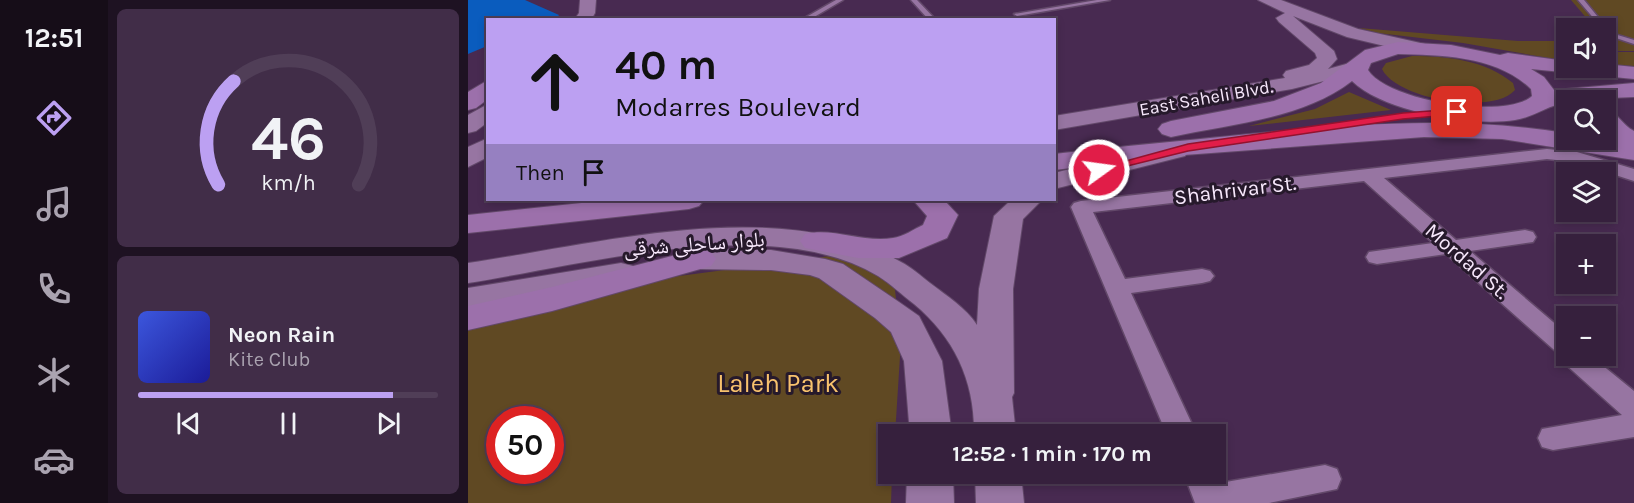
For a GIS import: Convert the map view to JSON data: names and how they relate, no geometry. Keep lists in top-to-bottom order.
{
  "streets": {
    "main road": ["East Saheli Blvd.", "بلوار ساحلی شرقی"],
    "street": ["Shahrivar St.", "Mordad St."]
  },
  "crossings": [
    ["Shahrivar St.", "Mordad St."]
  ],
  "parks": ["Laleh Park"],
  "page": {
    "tabs": "12:51",
    "map_buttons": ["+", "−"],
    "turn": ["40 m", "Modarres Boulevard"],
    "then": "Then",
    "song": ["Neon Rain", "Kite Club"],
    "limit": "50",
    "trip": "12:52 · 1 min · 170 m",
    "gauge": ["46", "km/h"]
  }
}
